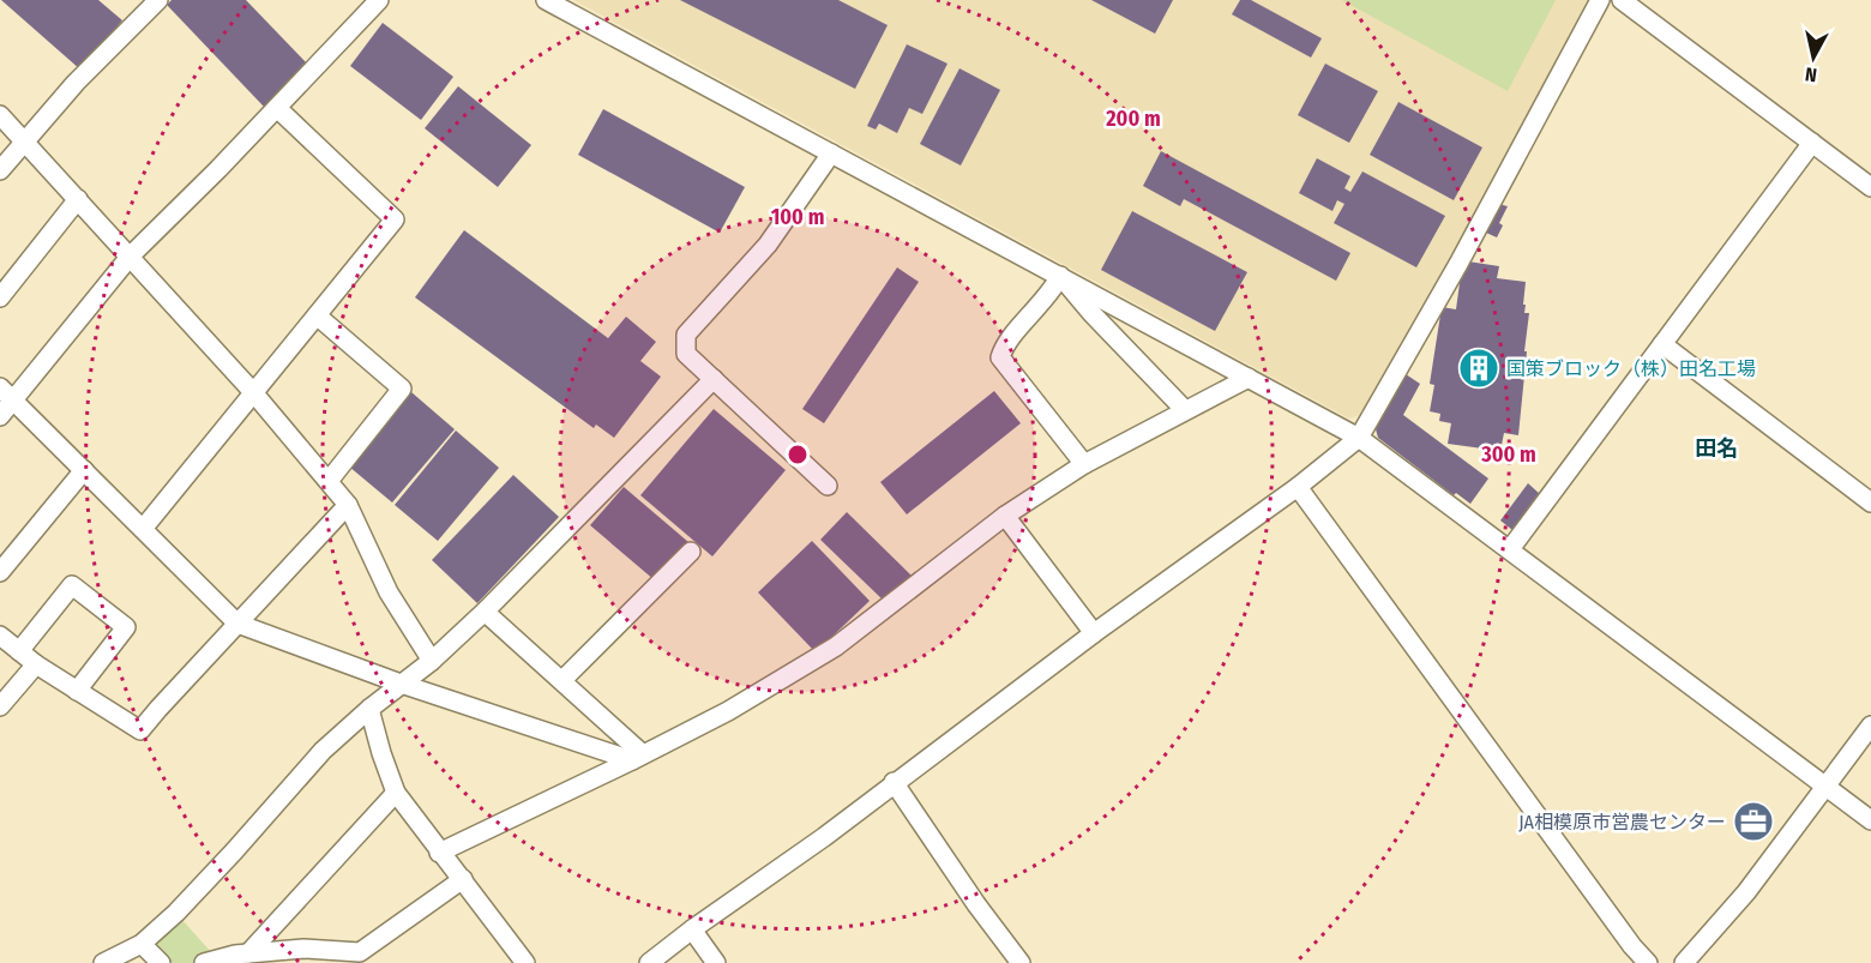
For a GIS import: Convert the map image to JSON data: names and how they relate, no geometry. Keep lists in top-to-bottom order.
{
  "districts": ["田名"],
  "places": {
    "building": ["国策ブロック（株）田名工場"],
    "office": ["JA相模原市営農センター"]
  },
  "north": "bottom",
  "rings": ["200 m", "100 m", "300 m"]
}
